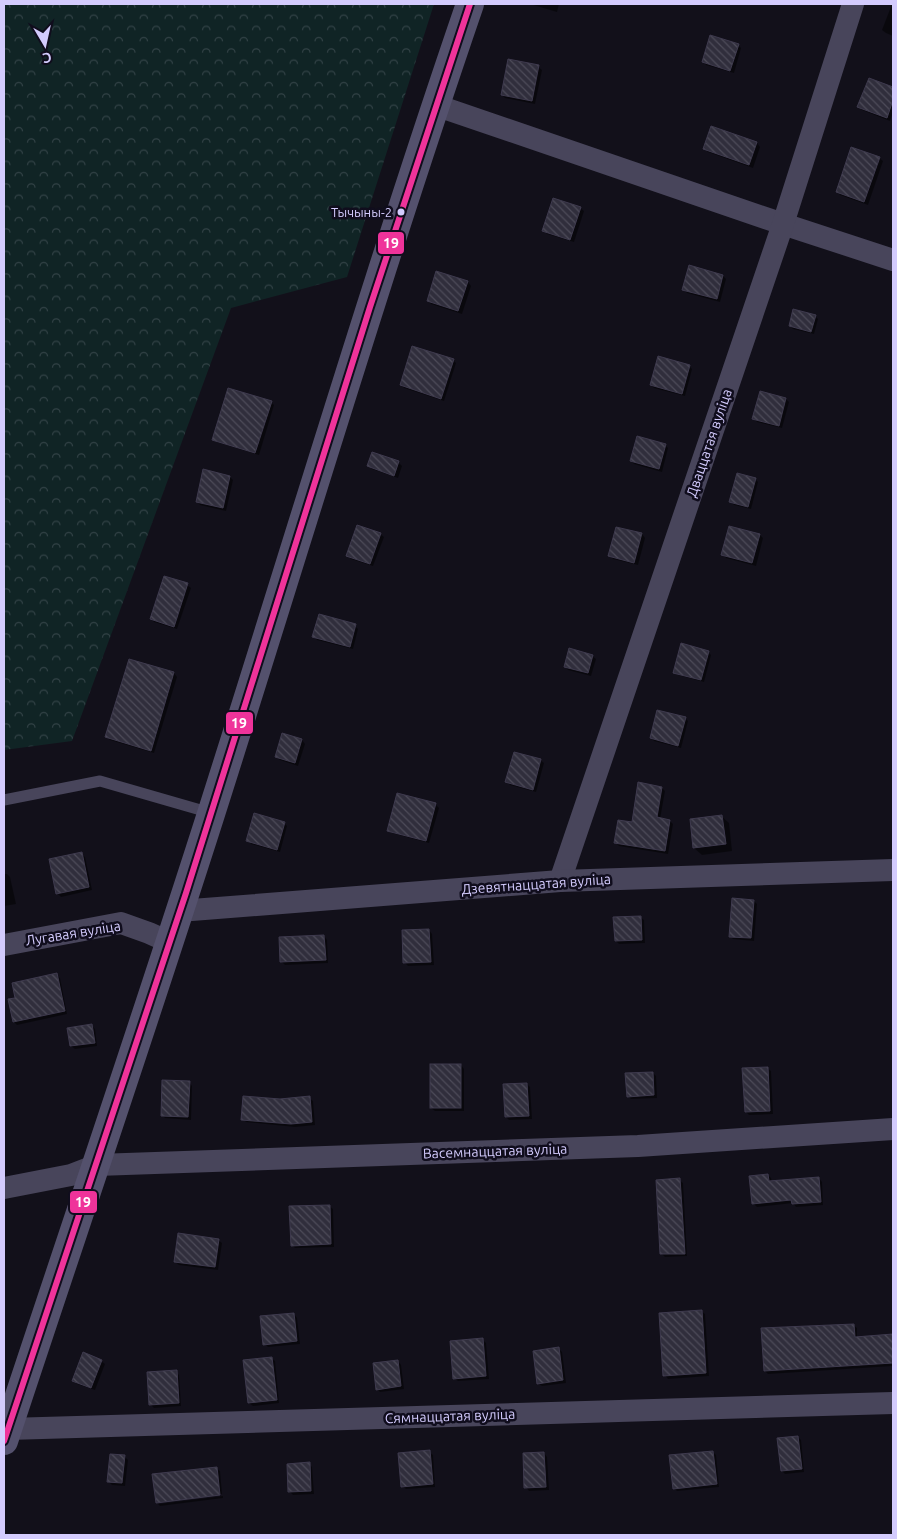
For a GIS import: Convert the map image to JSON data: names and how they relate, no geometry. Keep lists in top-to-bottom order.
{
  "streets": {
    "street": [
      "Дваццатая вуліца",
      "Дзевятнаццатая вуліца",
      "Лугавая вуліца",
      "Васемнаццатая вуліца",
      "Сямнаццатая вуліца"
    ]
  },
  "crossings": [
    ["Дваццатая вуліца", "Дзевятнаццатая вуліца"]
  ],
  "places": ["Тычыны-2"],
  "lines": ["transit line 19"],
  "north": "bottom"
}
